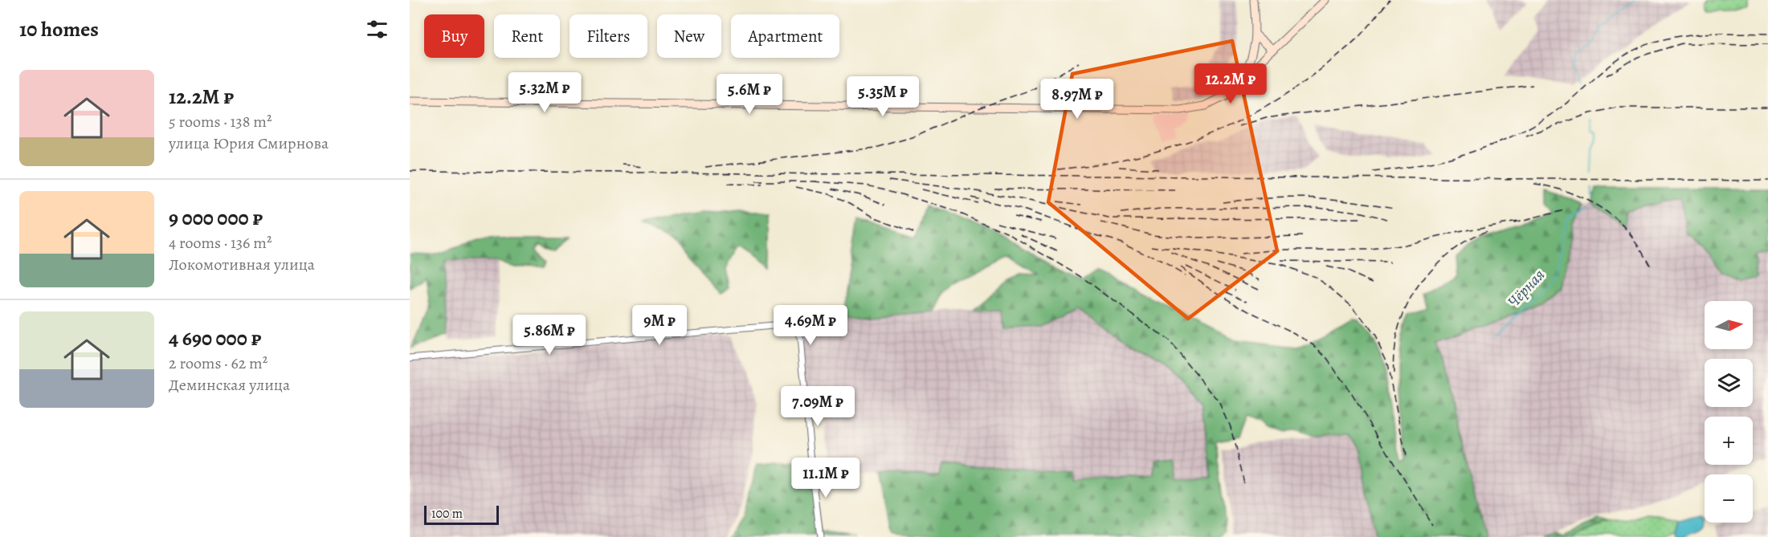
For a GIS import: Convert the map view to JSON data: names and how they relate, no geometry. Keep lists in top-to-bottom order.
{
  "water": ["Чёрная"],
  "scale_bar": "100 m",
  "north": "right",
  "page": {
    "heading": "10 homes",
    "chip": [
      "Buy",
      "Rent",
      "Filters",
      "New",
      "Apartment"
    ],
    "list": [
      {
        "name": "12.2M ₽",
        "note": "5 rooms · 138 m² · улица Юрия Смирнова"
      },
      {
        "name": "9 000 000 ₽",
        "note": "4 rooms · 136 m² · Локомотивная улица"
      },
      {
        "name": "4 690 000 ₽",
        "note": "2 rooms · 62 m² · Деминская улица"
      }
    ],
    "price": [
      "12.2M ₽",
      "5.32M ₽",
      "5.6M ₽",
      "5.35M ₽",
      "8.97M ₽",
      "9M ₽",
      "4.69M ₽",
      "5.86M ₽",
      "7.09M ₽",
      "11.1M ₽"
    ],
    "map_buttons": ["+", "−"],
    "scale": "100 m"
  }
}
